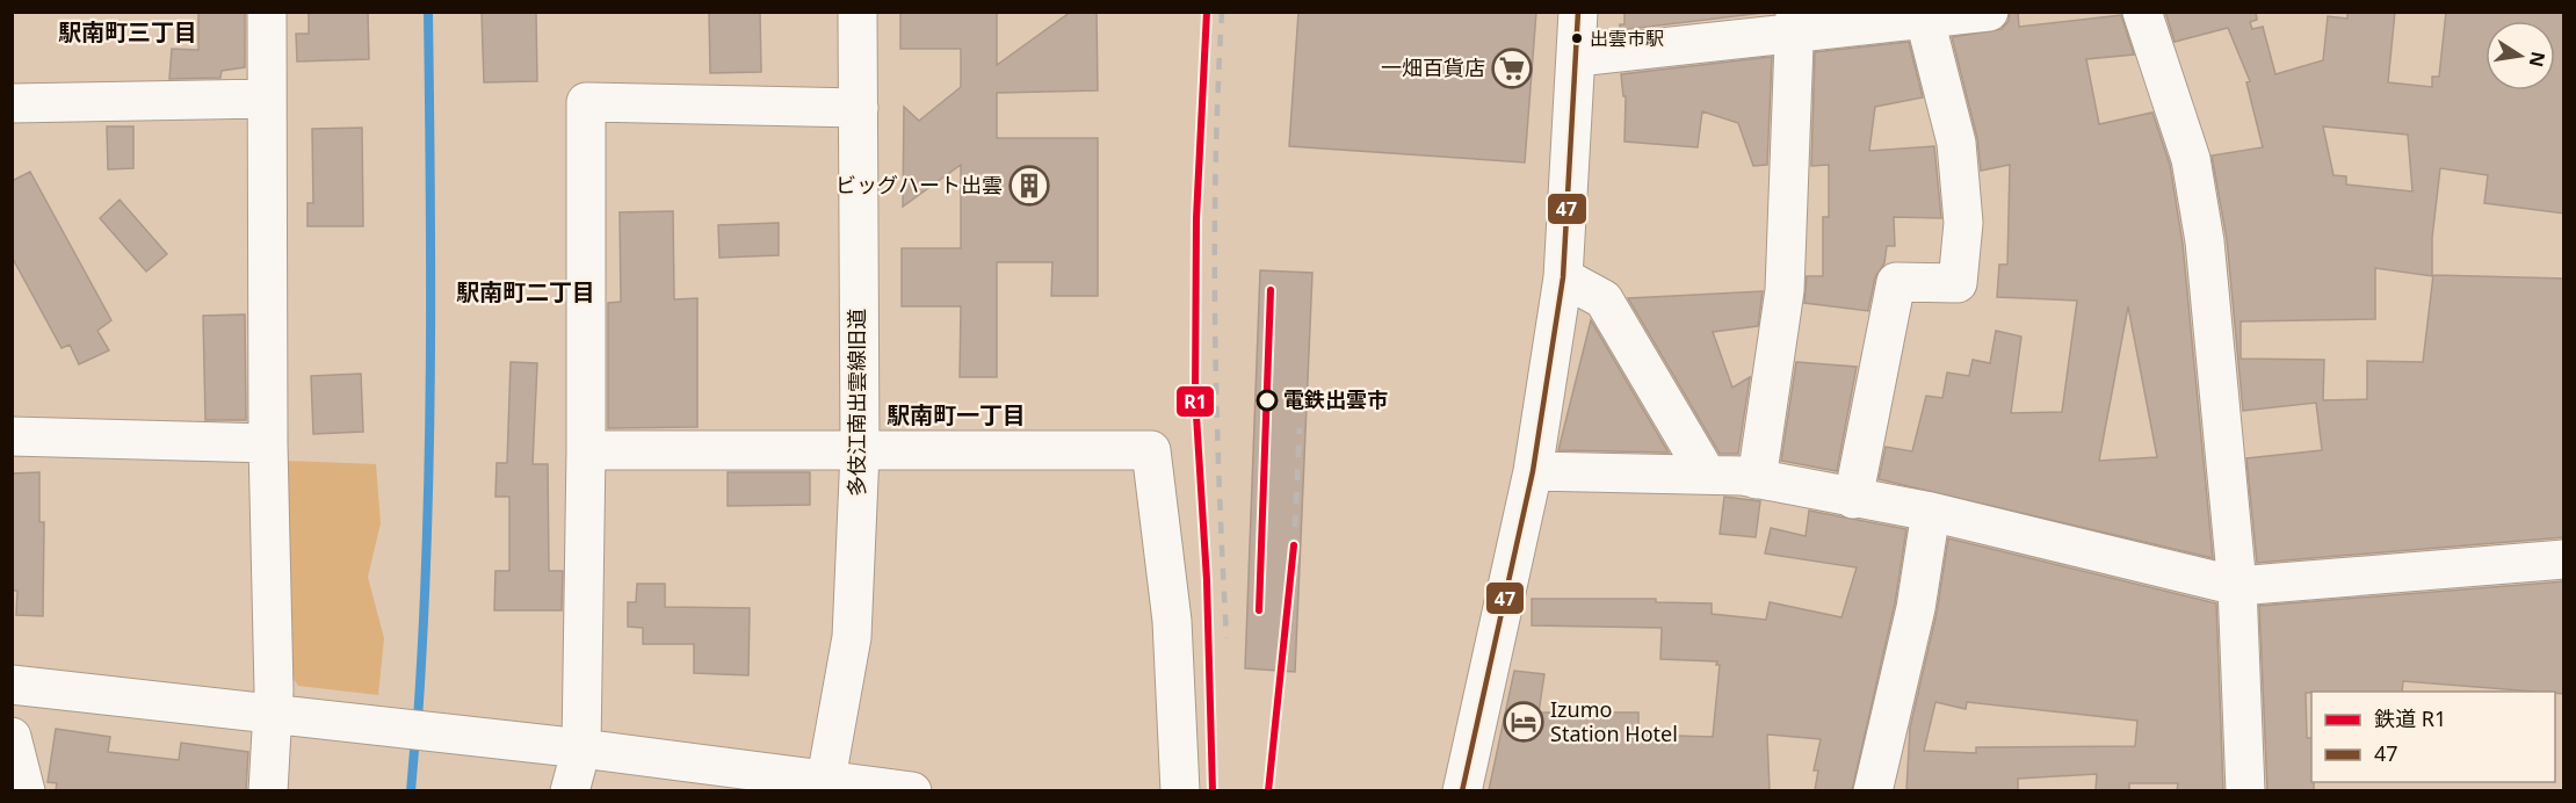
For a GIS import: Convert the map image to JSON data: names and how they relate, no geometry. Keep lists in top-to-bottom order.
{
  "streets": {
    "street": ["多伎江南出雲線旧道"]
  },
  "districts": ["駅南町三丁目", "駅南町二丁目", "駅南町一丁目"],
  "places": {
    "other": ["出雲市駅", "電鉄出雲市"],
    "supermarket": ["一畑百貨店"],
    "building": ["ビッグハート出雲"],
    "hotel": ["Izumo Station Hotel"]
  },
  "lines": ["rail line R1", "transit line 47"],
  "legend": ["鉄道 R1", "47"],
  "north": "right"
}
